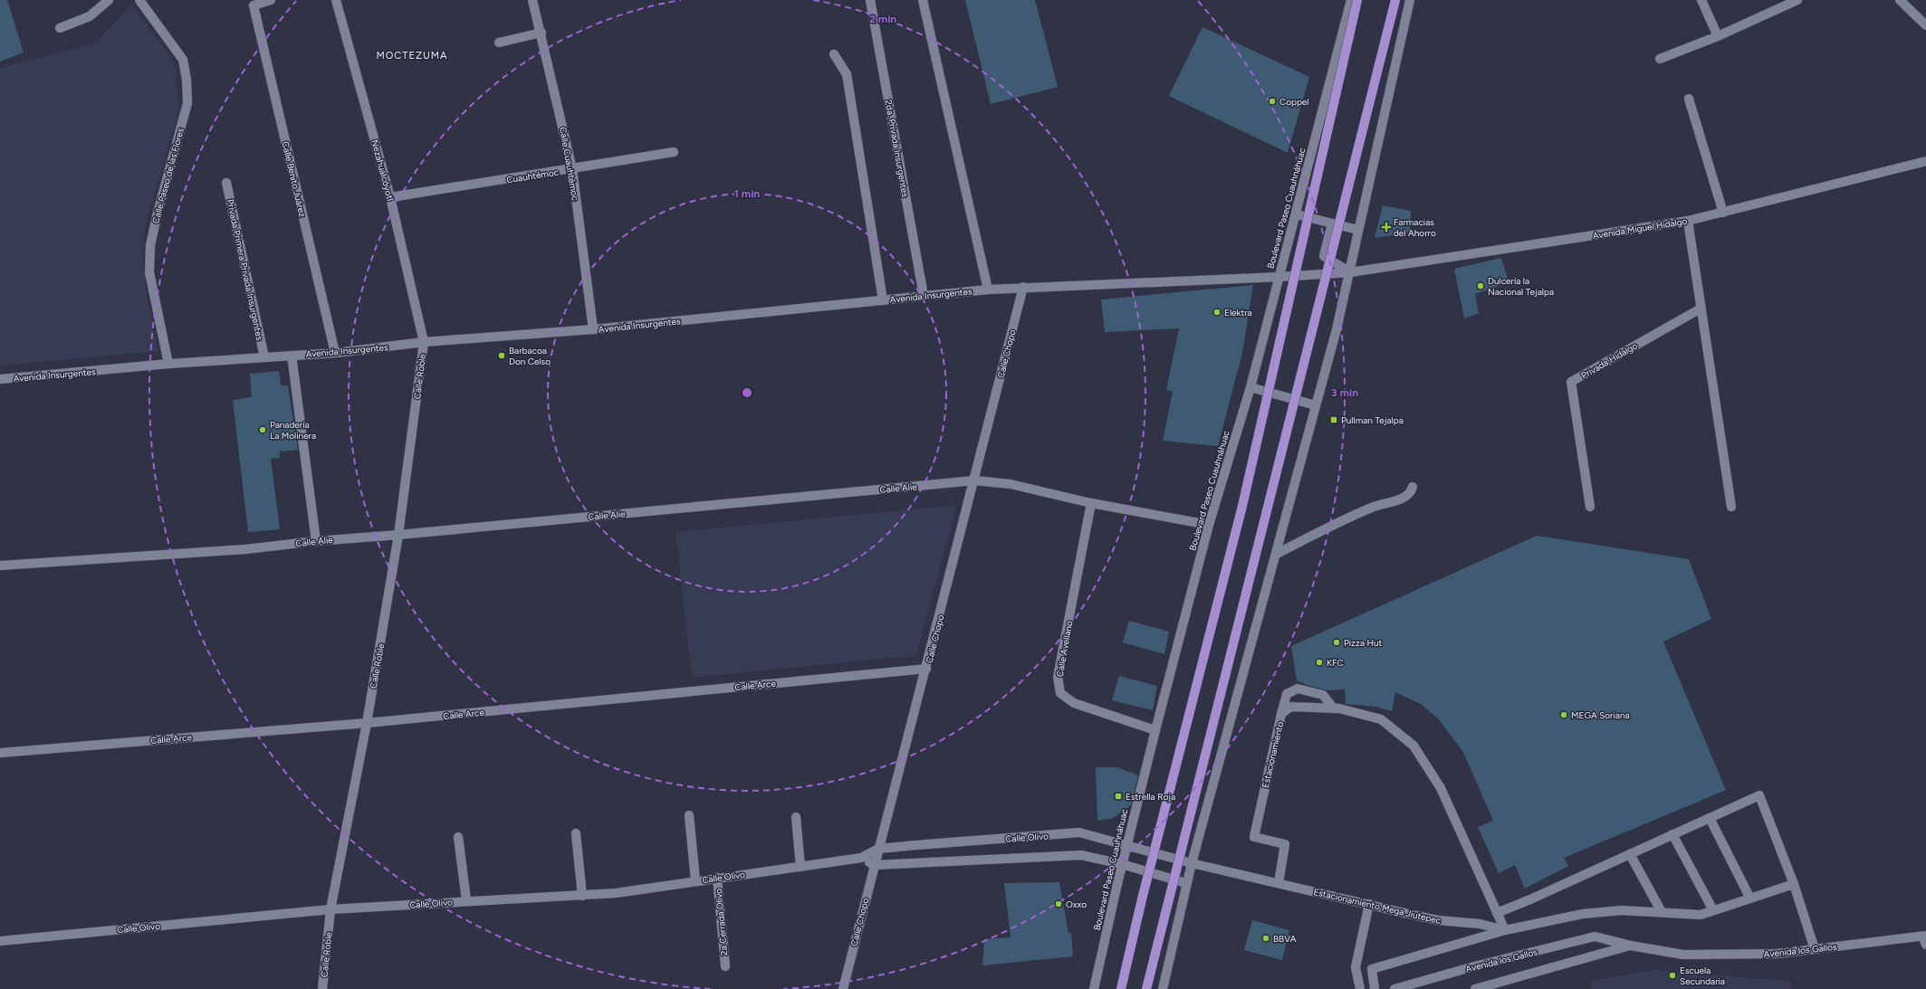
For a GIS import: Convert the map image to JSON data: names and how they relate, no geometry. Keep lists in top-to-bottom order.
{
  "streets": {
    "street": [
      "2da. Privada Insurgentes",
      "Calle Cuauhtémoc",
      "Nezahualcóyotl",
      "Calle Paseo de las Flores",
      "Cuauhtémoc",
      "Calle Benito Juárez",
      "Boulevard Paseo Cuauhnáhuac",
      "Avenida Miguel Hidalgo",
      "Privada Primera Privada Insurgentes",
      "Avenida Insurgentes",
      "Calle Chopo",
      "Privada Hidalgo",
      "Calle Roble",
      "Calle Alie",
      "Calle Avellano",
      "Calle Arce",
      "Estacionamiento",
      "Calle Olivo",
      "Estacionamiento Mega Jiutepec",
      "2a Cerrada Olivo",
      "Avenida los Gallos"
    ]
  },
  "crossings": [
    ["2da. Privada Insurgentes", "Avenida Insurgentes"],
    ["Calle Cuauhtémoc", "Cuauhtémoc"],
    ["Calle Cuauhtémoc", "Avenida Insurgentes"],
    ["Nezahualcóyotl", "Cuauhtémoc"],
    ["Nezahualcóyotl", "Avenida Insurgentes"],
    ["Nezahualcóyotl", "Calle Roble"],
    ["Calle Paseo de las Flores", "Avenida Insurgentes"],
    ["Calle Benito Juárez", "Avenida Insurgentes"],
    ["Boulevard Paseo Cuauhnáhuac", "Avenida Miguel Hidalgo"],
    ["Boulevard Paseo Cuauhnáhuac", "Avenida Insurgentes"],
    ["Boulevard Paseo Cuauhnáhuac", "Calle Alie"],
    ["Boulevard Paseo Cuauhnáhuac", "Calle Avellano"],
    ["Boulevard Paseo Cuauhnáhuac", "Calle Olivo"],
    ["Avenida Miguel Hidalgo", "Avenida Insurgentes"],
    ["Privada Primera Privada Insurgentes", "Avenida Insurgentes"],
    ["Avenida Insurgentes", "Calle Chopo"],
    ["Avenida Insurgentes", "Calle Roble"],
    ["Calle Chopo", "Calle Alie"],
    ["Calle Chopo", "Calle Arce"],
    ["Calle Chopo", "Calle Olivo"],
    ["Calle Roble", "Calle Alie"],
    ["Calle Roble", "Calle Arce"],
    ["Calle Roble", "Calle Olivo"],
    ["Calle Alie", "Calle Avellano"],
    ["Estacionamiento", "Estacionamiento Mega Jiutepec"],
    ["Calle Olivo", "Estacionamiento Mega Jiutepec"],
    ["Calle Olivo", "2a Cerrada Olivo"]
  ],
  "districts": ["MOCTEZUMA"],
  "places": {
    "other": [
      "Coppel",
      "Dulcería la Nacional Tejalpa",
      "Elektra",
      "Barbacoa Don Celso",
      "Panadería La Molinera",
      "Pizza Hut",
      "KFC",
      "MEGA Soriana",
      "Oxxo",
      "BBVA",
      "Escuela Secundaria"
    ],
    "health": ["Farmacias del Ahorro"],
    "transit": ["Pullman Tejalpa", "Estrella Roja"]
  },
  "rings": ["2 min", "1 min", "3 min"]
}
